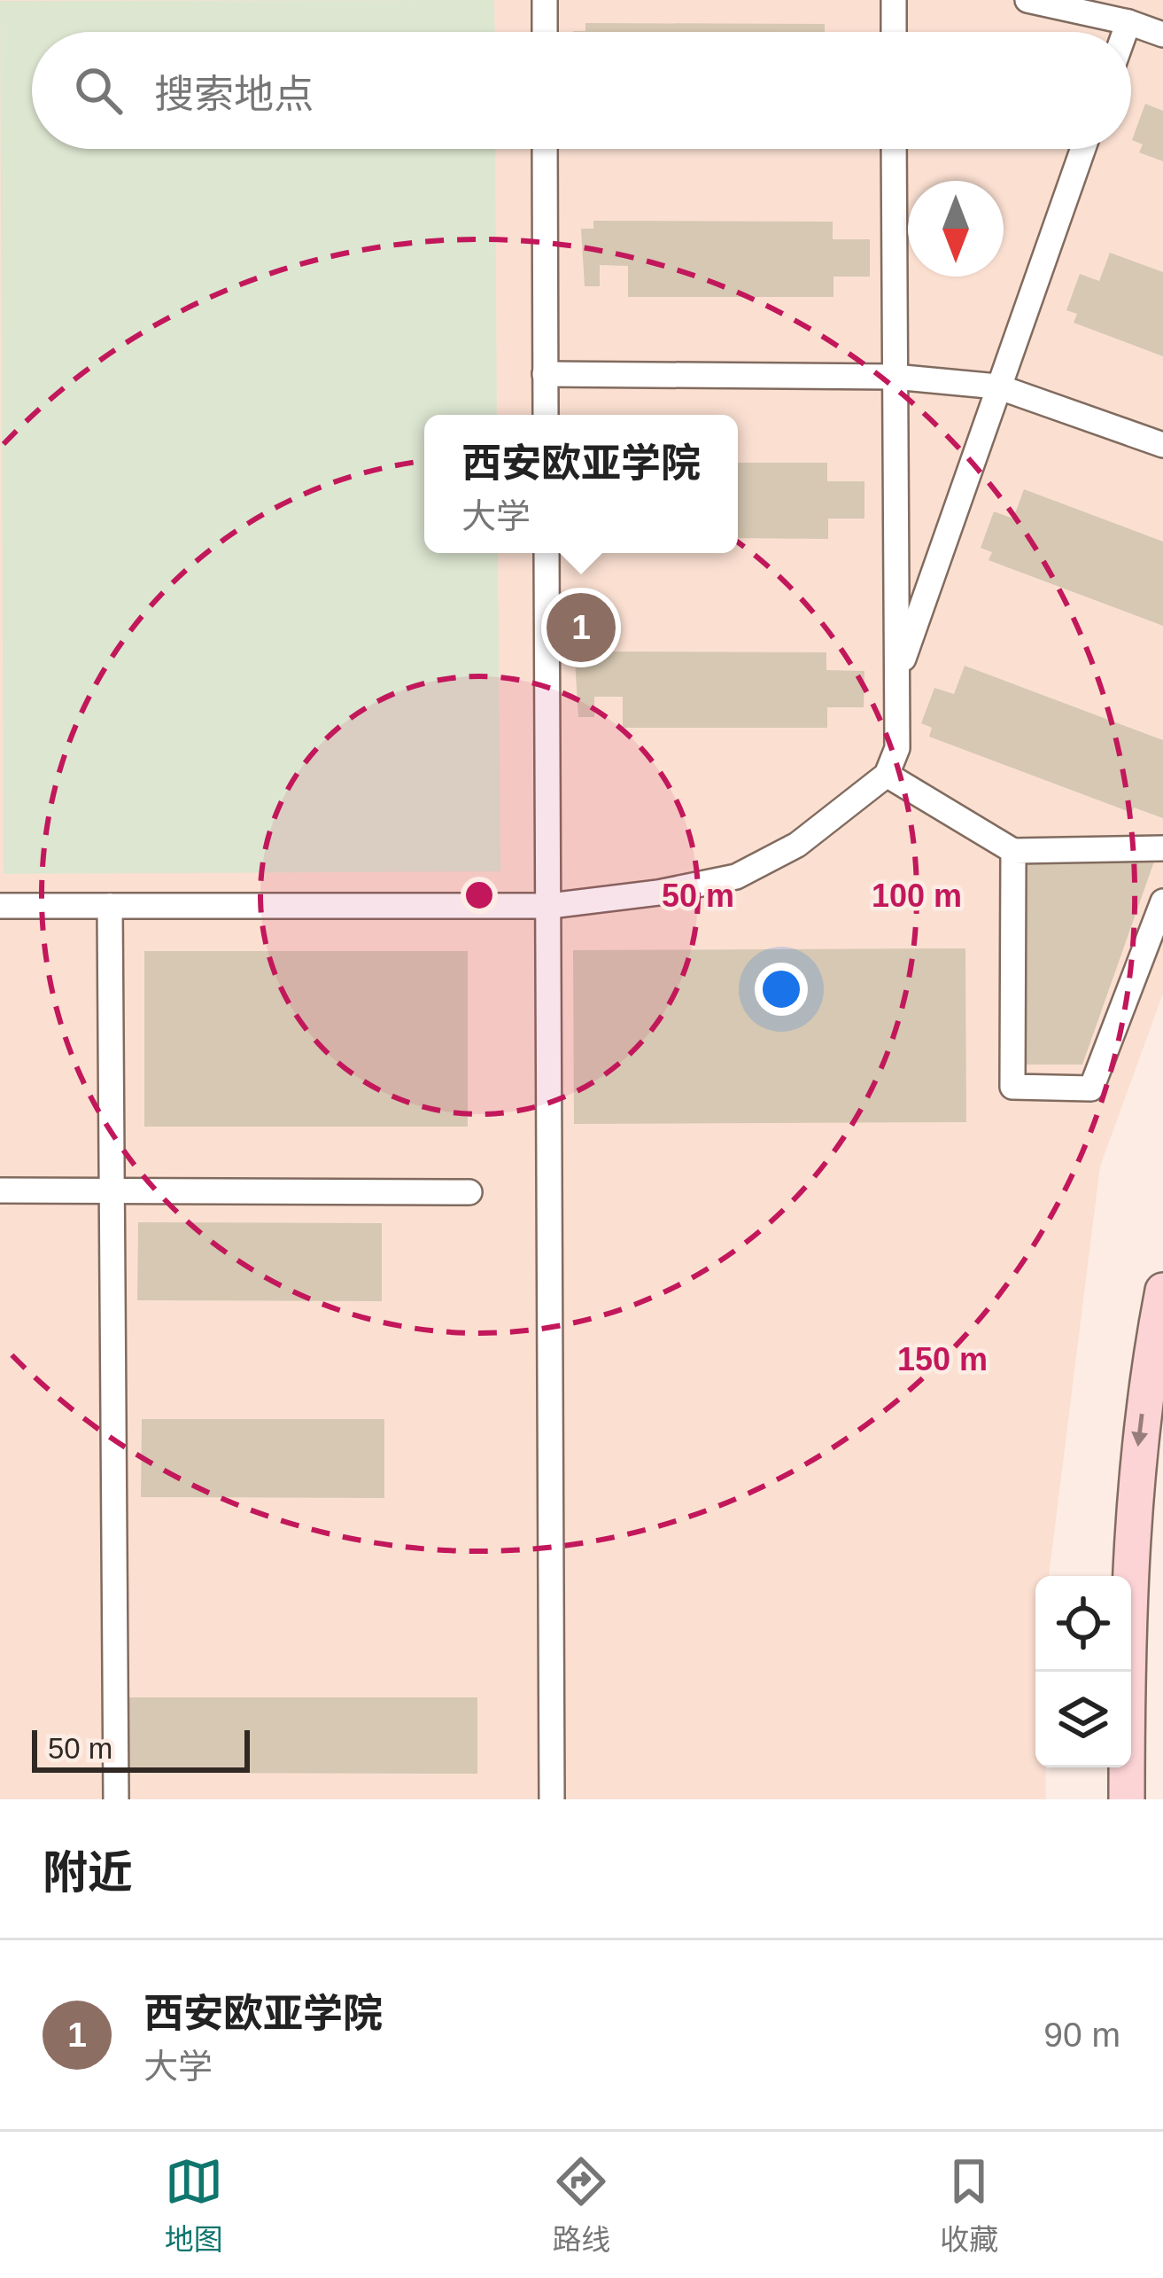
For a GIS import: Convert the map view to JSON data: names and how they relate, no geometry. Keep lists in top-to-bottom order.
{
  "scale_bar": "50 m",
  "north": "bottom",
  "page": {
    "search": "搜索地点",
    "popup": ["西安欧亚学院", "大学"],
    "pins": "1",
    "scale": "50 m",
    "heading": "附近",
    "list": [
      {
        "mark": "1",
        "name": "西安欧亚学院",
        "note": "大学",
        "value": "90 m"
      }
    ],
    "nav": ["地图", "路线", "收藏"]
  },
  "rings": ["50 m", "100 m", "150 m"]
}
